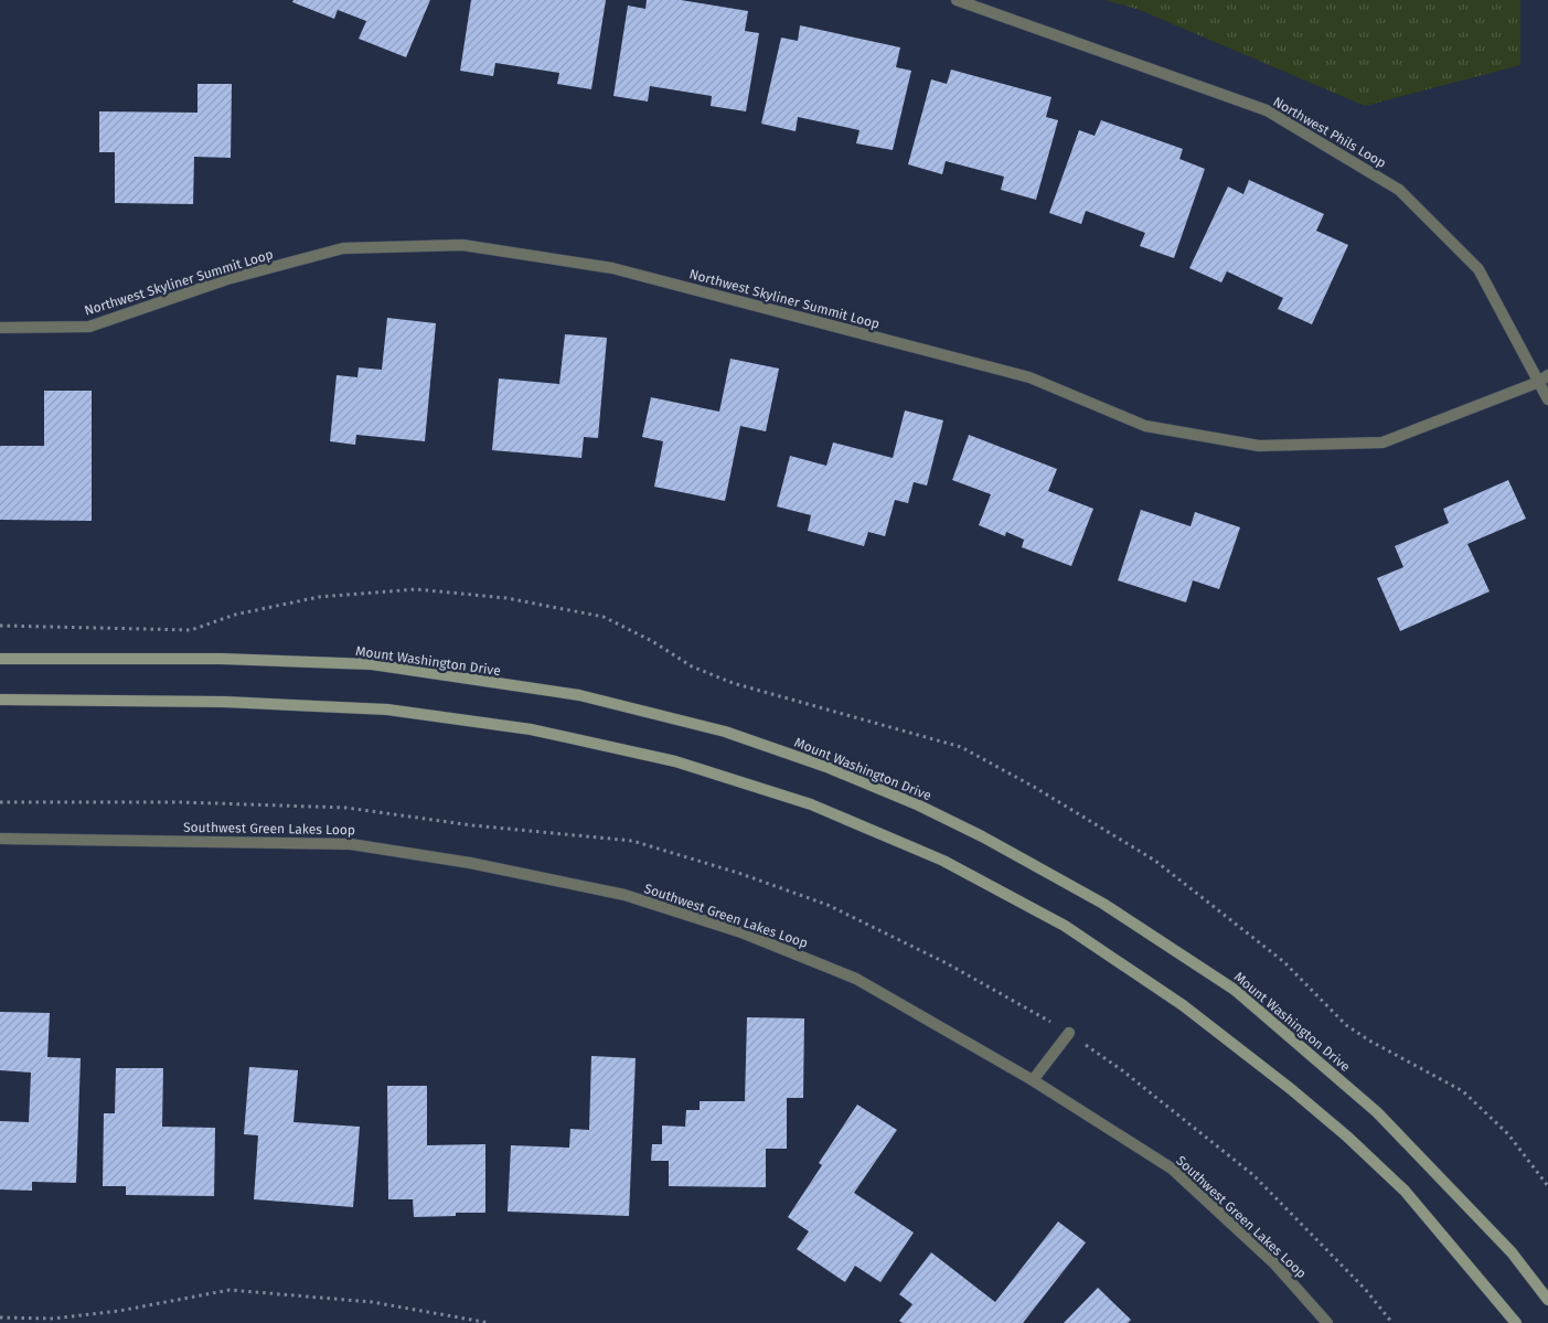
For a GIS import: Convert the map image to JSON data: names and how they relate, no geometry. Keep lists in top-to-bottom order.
{
  "streets": {
    "main road": ["Mount Washington Drive"],
    "street": ["Northwest Phils Loop", "Northwest Skyliner Summit Loop", "Southwest Green Lakes Loop"]
  },
  "crossings": [
    ["Northwest Phils Loop", "Northwest Skyliner Summit Loop"]
  ]
}
